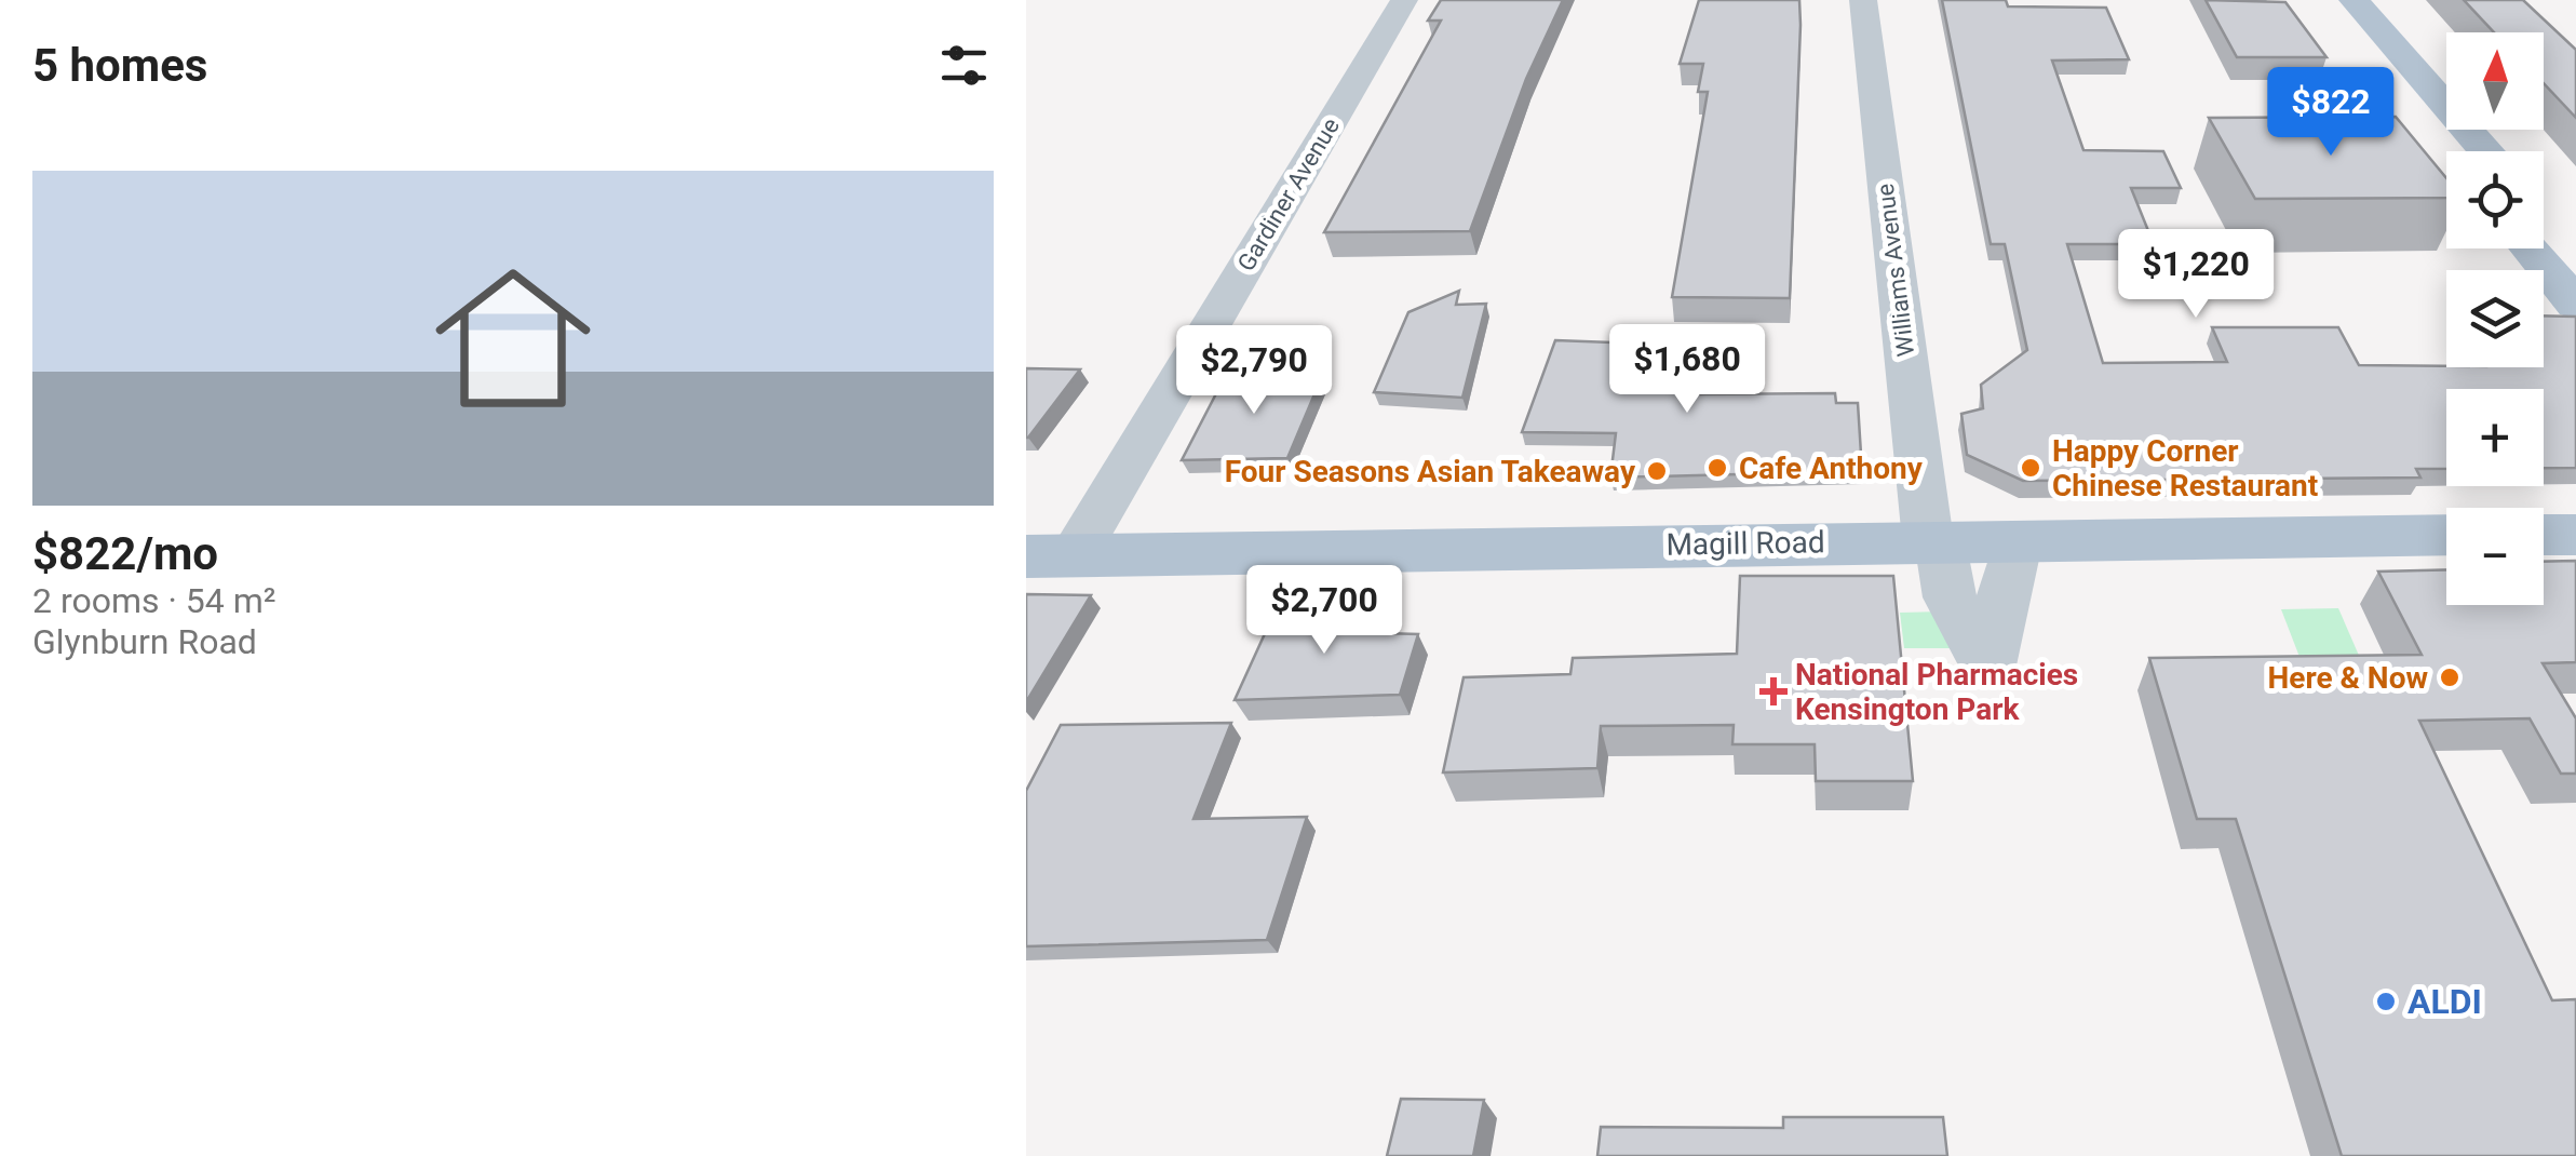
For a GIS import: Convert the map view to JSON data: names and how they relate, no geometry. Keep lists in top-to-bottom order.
{
  "streets": {
    "main road": ["Magill Road"],
    "street": ["Gardiner Avenue", "Williams Avenue"]
  },
  "crossings": [
    ["Gardiner Avenue", "Magill Road"],
    ["Williams Avenue", "Magill Road"]
  ],
  "places": {
    "other": [
      "Cafe Anthony",
      "Happy Corner Chinese Restaurant",
      "Four Seasons Asian Takeaway",
      "Here & Now",
      "ALDI"
    ],
    "health": ["National Pharmacies Kensington Park"]
  },
  "north": "top",
  "page": {
    "heading": "5 homes",
    "map_buttons": ["+", "−"],
    "price": [
      "$822",
      "$1,220",
      "$1,680",
      "$2,790",
      "$2,700"
    ],
    "list": [
      {
        "name": "$822/mo",
        "note": "2 rooms · 54 m² · Glynburn Road"
      }
    ]
  }
}
